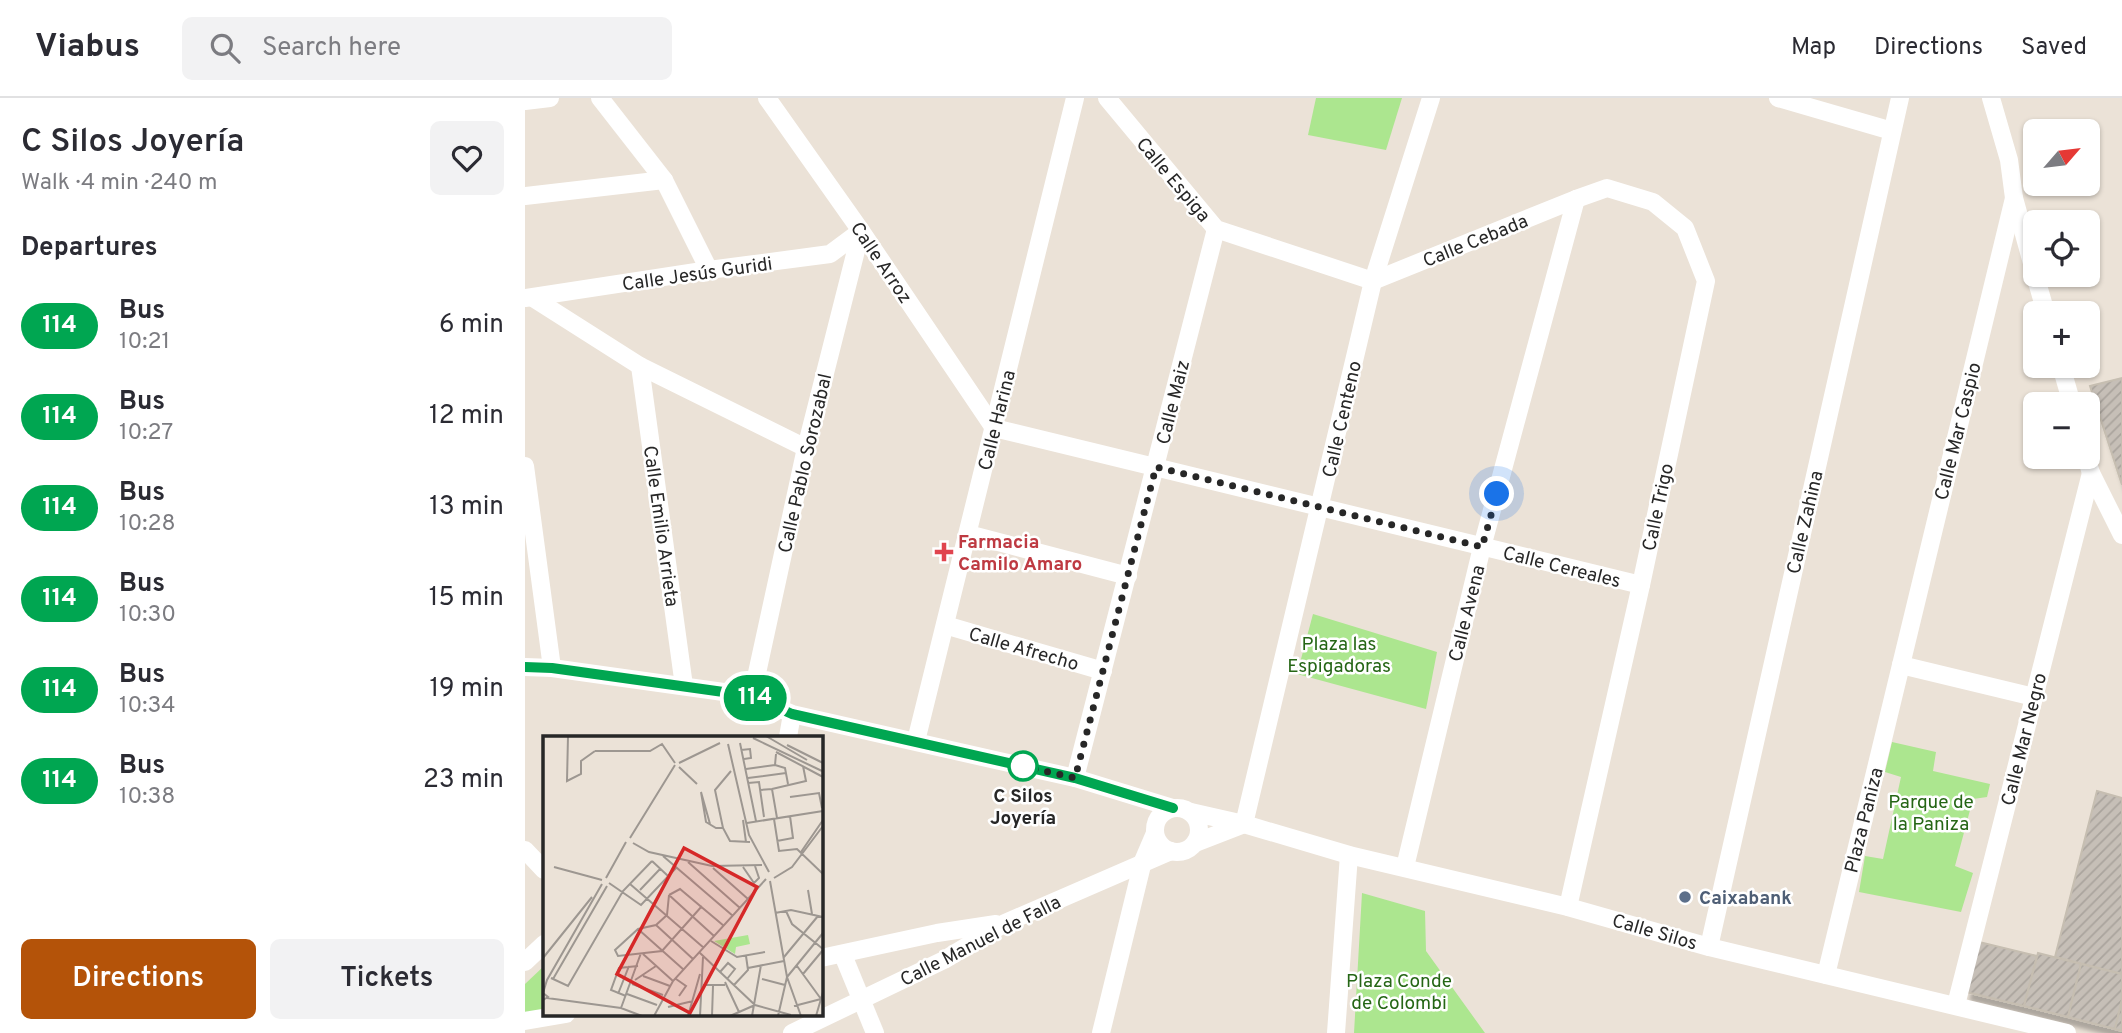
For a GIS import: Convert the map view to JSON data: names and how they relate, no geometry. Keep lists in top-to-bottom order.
{
  "streets": {
    "street": [
      "Calle Espiga",
      "Calle Cebada",
      "Calle Arroz",
      "Calle Jesús Guridi",
      "Calle Maiz",
      "Calle Centeno",
      "Calle Harina",
      "Calle Mar Caspio",
      "Calle Pablo Sorozabal",
      "Calle Trigo",
      "Calle Zahina",
      "Calle Emilio Arrieta",
      "Calle Cereales",
      "Calle Avena",
      "Calle Afrecho",
      "Calle Mar Negro",
      "Plaza Paniza",
      "Calle Silos",
      "Calle Manuel de Falla"
    ]
  },
  "crossings": [
    ["Calle Espiga", "Calle Cebada"],
    ["Calle Espiga", "Calle Maiz"],
    ["Calle Espiga", "Calle Centeno"],
    ["Calle Cebada", "Calle Centeno"],
    ["Calle Cebada", "Calle Trigo"],
    ["Calle Cebada", "Calle Avena"],
    ["Calle Arroz", "Calle Jesús Guridi"],
    ["Calle Arroz", "Calle Harina"],
    ["Calle Arroz", "Calle Pablo Sorozabal"],
    ["Calle Arroz", "Calle Cereales"],
    ["Calle Jesús Guridi", "Calle Pablo Sorozabal"],
    ["Calle Maiz", "Calle Cereales"],
    ["Calle Maiz", "Calle Afrecho"],
    ["Calle Centeno", "Calle Cereales"],
    ["Calle Centeno", "Calle Silos"],
    ["Calle Harina", "Calle Cereales"],
    ["Calle Harina", "Calle Afrecho"],
    ["Calle Mar Caspio", "Plaza Paniza"],
    ["Calle Trigo", "Calle Cereales"],
    ["Calle Trigo", "Calle Avena"],
    ["Calle Trigo", "Calle Silos"],
    ["Calle Zahina", "Calle Silos"],
    ["Calle Cereales", "Calle Avena"],
    ["Calle Avena", "Calle Silos"],
    ["Calle Mar Negro", "Calle Silos"],
    ["Plaza Paniza", "Calle Silos"],
    ["Calle Silos", "Calle Manuel de Falla"]
  ],
  "parks": ["Plaza las Espigadoras", "Parque de la Paniza", "Plaza Conde de Colombi"],
  "places": {
    "health": ["Farmacia Camilo Amaro"],
    "other": ["C Silos Joyería", "Caixabank"]
  },
  "lines": ["bus line 114"],
  "north": "top right",
  "page": {
    "header": "Viabus",
    "search": "Search here",
    "nav": ["Map", "Directions", "Saved"],
    "heading": [
      ["C Silos Joyería", "Walk · 4 min · 240 m"],
      "Departures"
    ],
    "on_map": "114",
    "map_buttons": ["+", "−"],
    "list": [
      {
        "mark": "114",
        "name": "Bus",
        "note": "10:21",
        "value": "6 min"
      },
      {
        "mark": "114",
        "name": "Bus",
        "note": "10:27",
        "value": "12 min"
      },
      {
        "mark": "114",
        "name": "Bus",
        "note": "10:28",
        "value": "13 min"
      },
      {
        "mark": "114",
        "name": "Bus",
        "note": "10:30",
        "value": "15 min"
      },
      {
        "mark": "114",
        "name": "Bus",
        "note": "10:34",
        "value": "19 min"
      },
      {
        "mark": "114",
        "name": "Bus",
        "note": "10:38",
        "value": "23 min"
      }
    ],
    "buttons": ["Directions", "Tickets"]
  }
}
